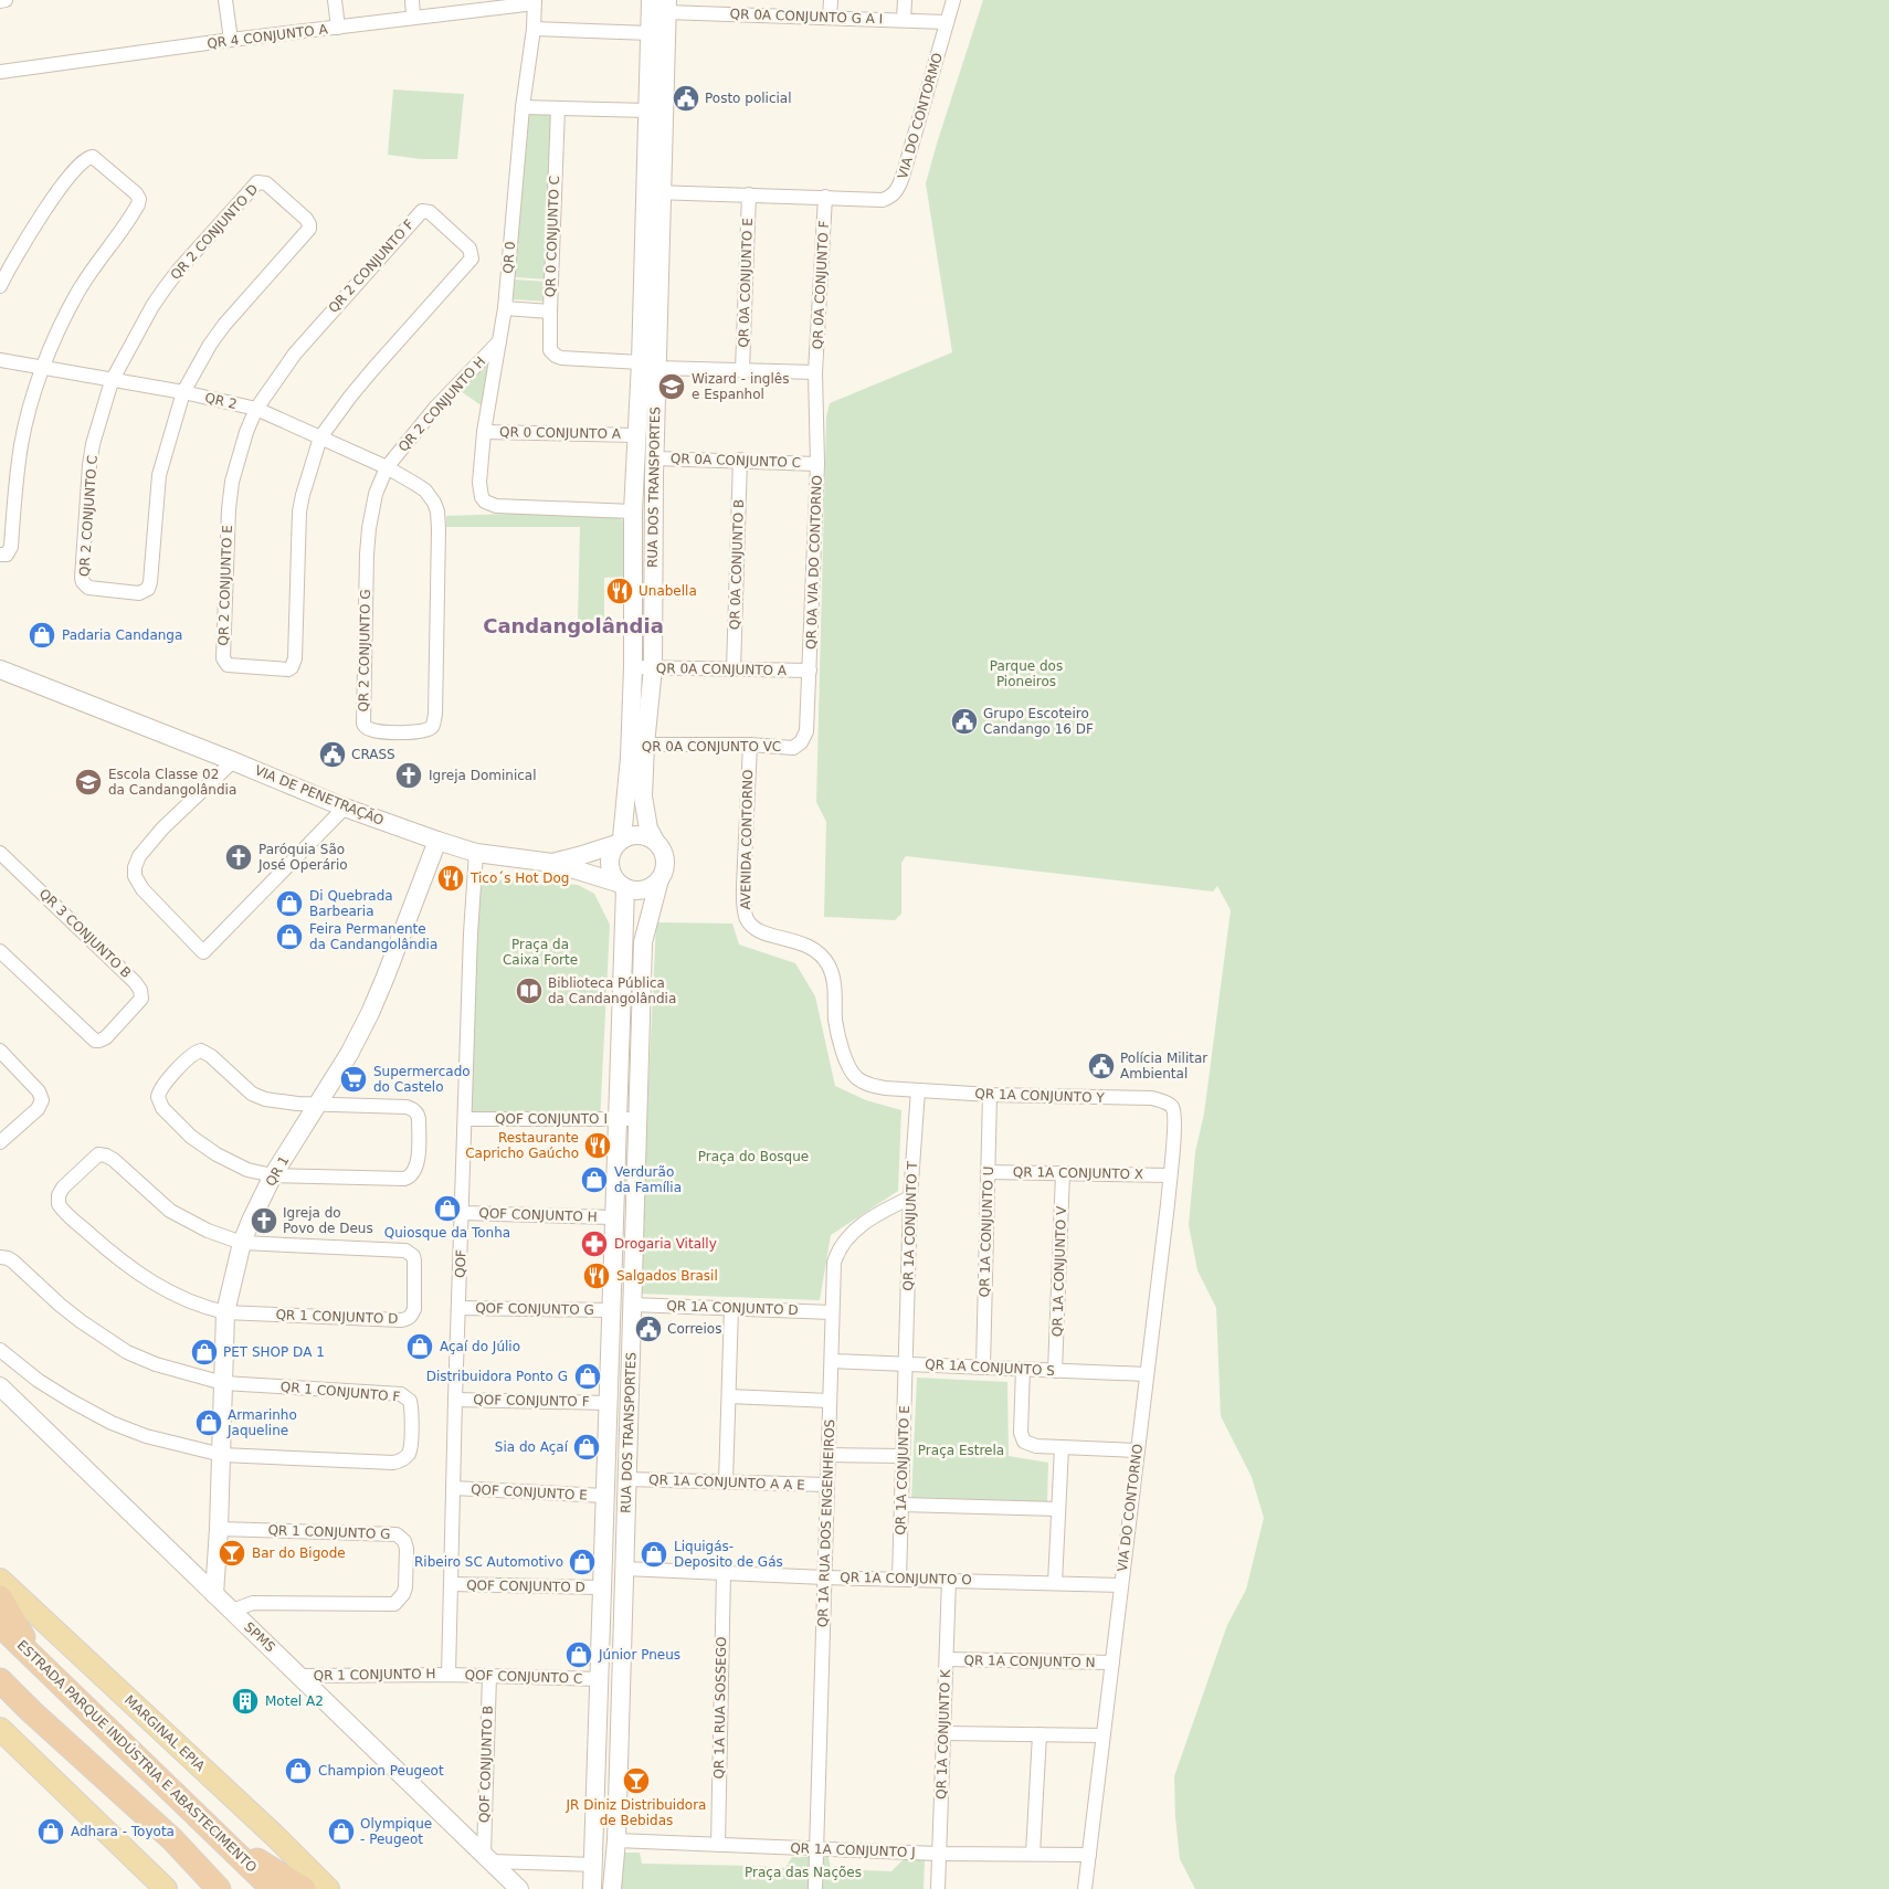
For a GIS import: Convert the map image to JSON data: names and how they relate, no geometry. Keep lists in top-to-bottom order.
{
  "streets": {
    "highway": ["ESTRADA PARQUE INDÚSTRIA E ABASTECIMENTO"],
    "main road": ["MARGINAL EPIA"],
    "street": [
      "QR 0A CONJUNTO G A I",
      "QR 4 CONJUNTO A",
      "VIA DO CONTORMO",
      "QR 2 CONJUNTO D",
      "QR 0 CONJUNTO C",
      "QR 0",
      "QR 2 CONJUNTO F",
      "QR 0A CONJUNTO E",
      "QR 0A CONJUNTO F",
      "QR 2",
      "QR 2 CONJUNTO H",
      "QR 0 CONJUNTO A",
      "QR 0A CONJUNTO C",
      "RUA DOS TRANSPORTES",
      "QR 2 CONJUNTO C",
      "QR 0A VIA DO CONTORNO",
      "QR 0A CONJUNTO B",
      "QR 2 CONJUNTO E",
      "QR 2 CONJUNTO G",
      "QR 0A CONJUNTO A",
      "QR 0A CONJUNTO VC",
      "VIA DE PENETRAÇÃO",
      "AVENIDA CONTORNO",
      "QR 3 CONJUNTO B",
      "QR 1A CONJUNTO Y",
      "QOF CONJUNTO I",
      "QR 1",
      "QR 1A CONJUNTO X",
      "QOF CONJUNTO H",
      "QR 1A CONJUNTO T",
      "QR 1A CONJUNTO U",
      "QOF",
      "QR 1A CONJUNTO V",
      "QR 1A CONJUNTO D",
      "QOF CONJUNTO G",
      "QR 1 CONJUNTO D",
      "QR 1A CONJUNTO S",
      "QR 1 CONJUNTO F",
      "QOF CONJUNTO F",
      "QR 1A CONJUNTO E",
      "QR 1A CONJUNTO A A E",
      "QOF CONJUNTO E",
      "VIA DO CONTORNO",
      "QR 1A RUA DOS ENGENHEIROS",
      "QR 1 CONJUNTO G",
      "QR 1A CONJUNTO O",
      "QOF CONJUNTO D",
      "SPMS",
      "QR 1A CONJUNTO N",
      "QR 1 CONJUNTO H",
      "QOF CONJUNTO C",
      "QR 1A RUA SOSSEGO",
      "QR 1A CONJUNTO K",
      "QOF CONJUNTO B",
      "QR 1A CONJUNTO J"
    ]
  },
  "crossings": [
    ["QR 0A CONJUNTO G A I", "VIA DO CONTORMO"],
    ["QR 0A CONJUNTO G A I", "RUA DOS TRANSPORTES"],
    ["QR 4 CONJUNTO A", "QR 0"],
    ["VIA DO CONTORMO", "QR 0A CONJUNTO E"],
    ["VIA DO CONTORMO", "QR 0A CONJUNTO F"],
    ["VIA DO CONTORMO", "RUA DOS TRANSPORTES"],
    ["QR 2 CONJUNTO D", "QR 2"],
    ["QR 2 CONJUNTO D", "QR 2 CONJUNTO C"],
    ["QR 0 CONJUNTO C", "RUA DOS TRANSPORTES"],
    ["QR 0", "QR 2 CONJUNTO H"],
    ["QR 0", "QR 0 CONJUNTO A"],
    ["QR 0", "RUA DOS TRANSPORTES"],
    ["QR 2 CONJUNTO F", "QR 2"],
    ["QR 2 CONJUNTO F", "QR 2 CONJUNTO E"],
    ["QR 0A CONJUNTO F", "QR 0A VIA DO CONTORNO"],
    ["QR 2", "QR 2 CONJUNTO H"],
    ["QR 2", "QR 2 CONJUNTO C"],
    ["QR 2", "QR 2 CONJUNTO E"],
    ["QR 2", "QR 2 CONJUNTO G"],
    ["QR 2 CONJUNTO H", "QR 2 CONJUNTO G"],
    ["QR 0 CONJUNTO A", "RUA DOS TRANSPORTES"],
    ["QR 0A CONJUNTO C", "RUA DOS TRANSPORTES"],
    ["QR 0A CONJUNTO C", "QR 0A VIA DO CONTORNO"],
    ["QR 0A CONJUNTO C", "QR 0A CONJUNTO B"],
    ["RUA DOS TRANSPORTES", "QR 0A CONJUNTO A"],
    ["RUA DOS TRANSPORTES", "QR 0A CONJUNTO VC"],
    ["RUA DOS TRANSPORTES", "VIA DE PENETRAÇÃO"],
    ["RUA DOS TRANSPORTES", "QOF CONJUNTO I"],
    ["RUA DOS TRANSPORTES", "QOF CONJUNTO H"],
    ["RUA DOS TRANSPORTES", "QR 1A CONJUNTO D"],
    ["RUA DOS TRANSPORTES", "QOF CONJUNTO G"],
    ["RUA DOS TRANSPORTES", "QOF CONJUNTO F"],
    ["RUA DOS TRANSPORTES", "QR 1A CONJUNTO A A E"],
    ["RUA DOS TRANSPORTES", "QOF CONJUNTO E"],
    ["RUA DOS TRANSPORTES", "QR 1A CONJUNTO O"],
    ["RUA DOS TRANSPORTES", "QOF CONJUNTO D"],
    ["RUA DOS TRANSPORTES", "QOF CONJUNTO C"],
    ["RUA DOS TRANSPORTES", "QR 1A CONJUNTO J"],
    ["QR 0A VIA DO CONTORNO", "QR 0A CONJUNTO A"],
    ["QR 0A VIA DO CONTORNO", "QR 0A CONJUNTO VC"],
    ["QR 0A CONJUNTO B", "QR 0A CONJUNTO A"],
    ["QR 0A CONJUNTO VC", "AVENIDA CONTORNO"],
    ["VIA DE PENETRAÇÃO", "QR 1"],
    ["VIA DE PENETRAÇÃO", "QOF"],
    ["AVENIDA CONTORNO", "QR 1A CONJUNTO Y"],
    ["QR 1A CONJUNTO Y", "QR 1A CONJUNTO T"],
    ["QR 1A CONJUNTO Y", "QR 1A CONJUNTO U"],
    ["QR 1A CONJUNTO Y", "VIA DO CONTORNO"],
    ["QOF CONJUNTO I", "QOF"],
    ["QR 1", "QR 1 CONJUNTO D"],
    ["QR 1", "QR 1 CONJUNTO F"],
    ["QR 1", "QR 1 CONJUNTO G"],
    ["QR 1", "SPMS"],
    ["QR 1A CONJUNTO X", "QR 1A CONJUNTO U"],
    ["QR 1A CONJUNTO X", "QR 1A CONJUNTO V"],
    ["QR 1A CONJUNTO X", "VIA DO CONTORNO"],
    ["QOF CONJUNTO H", "QOF"],
    ["QR 1A CONJUNTO T", "QR 1A CONJUNTO S"],
    ["QR 1A CONJUNTO T", "QR 1A CONJUNTO E"],
    ["QR 1A CONJUNTO T", "QR 1A RUA DOS ENGENHEIROS"],
    ["QR 1A CONJUNTO U", "QR 1A CONJUNTO S"],
    ["QOF", "QOF CONJUNTO G"],
    ["QOF", "QOF CONJUNTO F"],
    ["QOF", "QOF CONJUNTO E"],
    ["QOF", "QOF CONJUNTO D"],
    ["QOF", "QR 1 CONJUNTO H"],
    ["QOF", "QOF CONJUNTO C"],
    ["QR 1A CONJUNTO V", "QR 1A CONJUNTO S"],
    ["QR 1A CONJUNTO D", "QR 1A RUA DOS ENGENHEIROS"],
    ["QR 1A CONJUNTO S", "QR 1A CONJUNTO E"],
    ["QR 1A CONJUNTO S", "VIA DO CONTORNO"],
    ["QR 1A CONJUNTO S", "QR 1A RUA DOS ENGENHEIROS"],
    ["QR 1A CONJUNTO E", "QR 1A CONJUNTO O"],
    ["QR 1A CONJUNTO A A E", "QR 1A RUA DOS ENGENHEIROS"],
    ["VIA DO CONTORNO", "QR 1A CONJUNTO O"],
    ["VIA DO CONTORNO", "QR 1A CONJUNTO N"],
    ["VIA DO CONTORNO", "QR 1A CONJUNTO J"],
    ["QR 1A RUA DOS ENGENHEIROS", "QR 1A CONJUNTO O"],
    ["QR 1A RUA DOS ENGENHEIROS", "QR 1A CONJUNTO J"],
    ["QR 1 CONJUNTO G", "SPMS"],
    ["QR 1A CONJUNTO O", "QR 1A RUA SOSSEGO"],
    ["QR 1A CONJUNTO O", "QR 1A CONJUNTO K"],
    ["SPMS", "QR 1 CONJUNTO H"],
    ["SPMS", "QOF CONJUNTO B"],
    ["QR 1A CONJUNTO N", "QR 1A CONJUNTO K"],
    ["QR 1 CONJUNTO H", "QOF CONJUNTO C"],
    ["QOF CONJUNTO C", "QOF CONJUNTO B"],
    ["QR 1A RUA SOSSEGO", "QR 1A CONJUNTO J"],
    ["QR 1A CONJUNTO K", "QR 1A CONJUNTO J"]
  ],
  "districts": ["Candangolândia"],
  "parks": [
    "Parque dos Pioneiros",
    "Praça da Caixa Forte",
    "Praça do Bosque",
    "Praça Estrela",
    "Praça das Nações"
  ],
  "places": {
    "public building": [
      "Posto policial",
      "Grupo Escoteiro Candango 16 DF",
      "CRASS",
      "Polícia Militar Ambiental",
      "Correios"
    ],
    "school or university": ["Wizard - inglês e Espanhol", "Escola Classe 02 da Candangolândia"],
    "restaurant": [
      "Unabella",
      "Tico´s Hot Dog",
      "Restaurante Capricho Gaúcho",
      "Salgados Brasil"
    ],
    "shop": [
      "Padaria Candanga",
      "Di Quebrada Barbearia",
      "Feira Permanente da Candangolândia",
      "Verdurão da Família",
      "Quiosque da Tonha",
      "Açaí do Júlio",
      "PET SHOP DA 1",
      "Distribuidora Ponto G",
      "Armarinho Jaqueline",
      "Sia do Açaí",
      "Liquigás- Deposito de Gás",
      "Ribeiro SC Automotivo",
      "Júnior Pneus",
      "Champion Peugeot",
      "Adhara - Toyota",
      "Olympique - Peugeot"
    ],
    "church": ["Igreja Dominical", "Paróquia São José Operário", "Igreja do Povo de Deus"],
    "library": ["Biblioteca Pública da Candangolândia"],
    "supermarket": ["Supermercado do Castelo"],
    "pharmacy": ["Drogaria Vitally"],
    "bar": ["Bar do Bigode", "JR Diniz Distribuidora de Bebidas"],
    "building": ["Motel A2"]
  }
}
